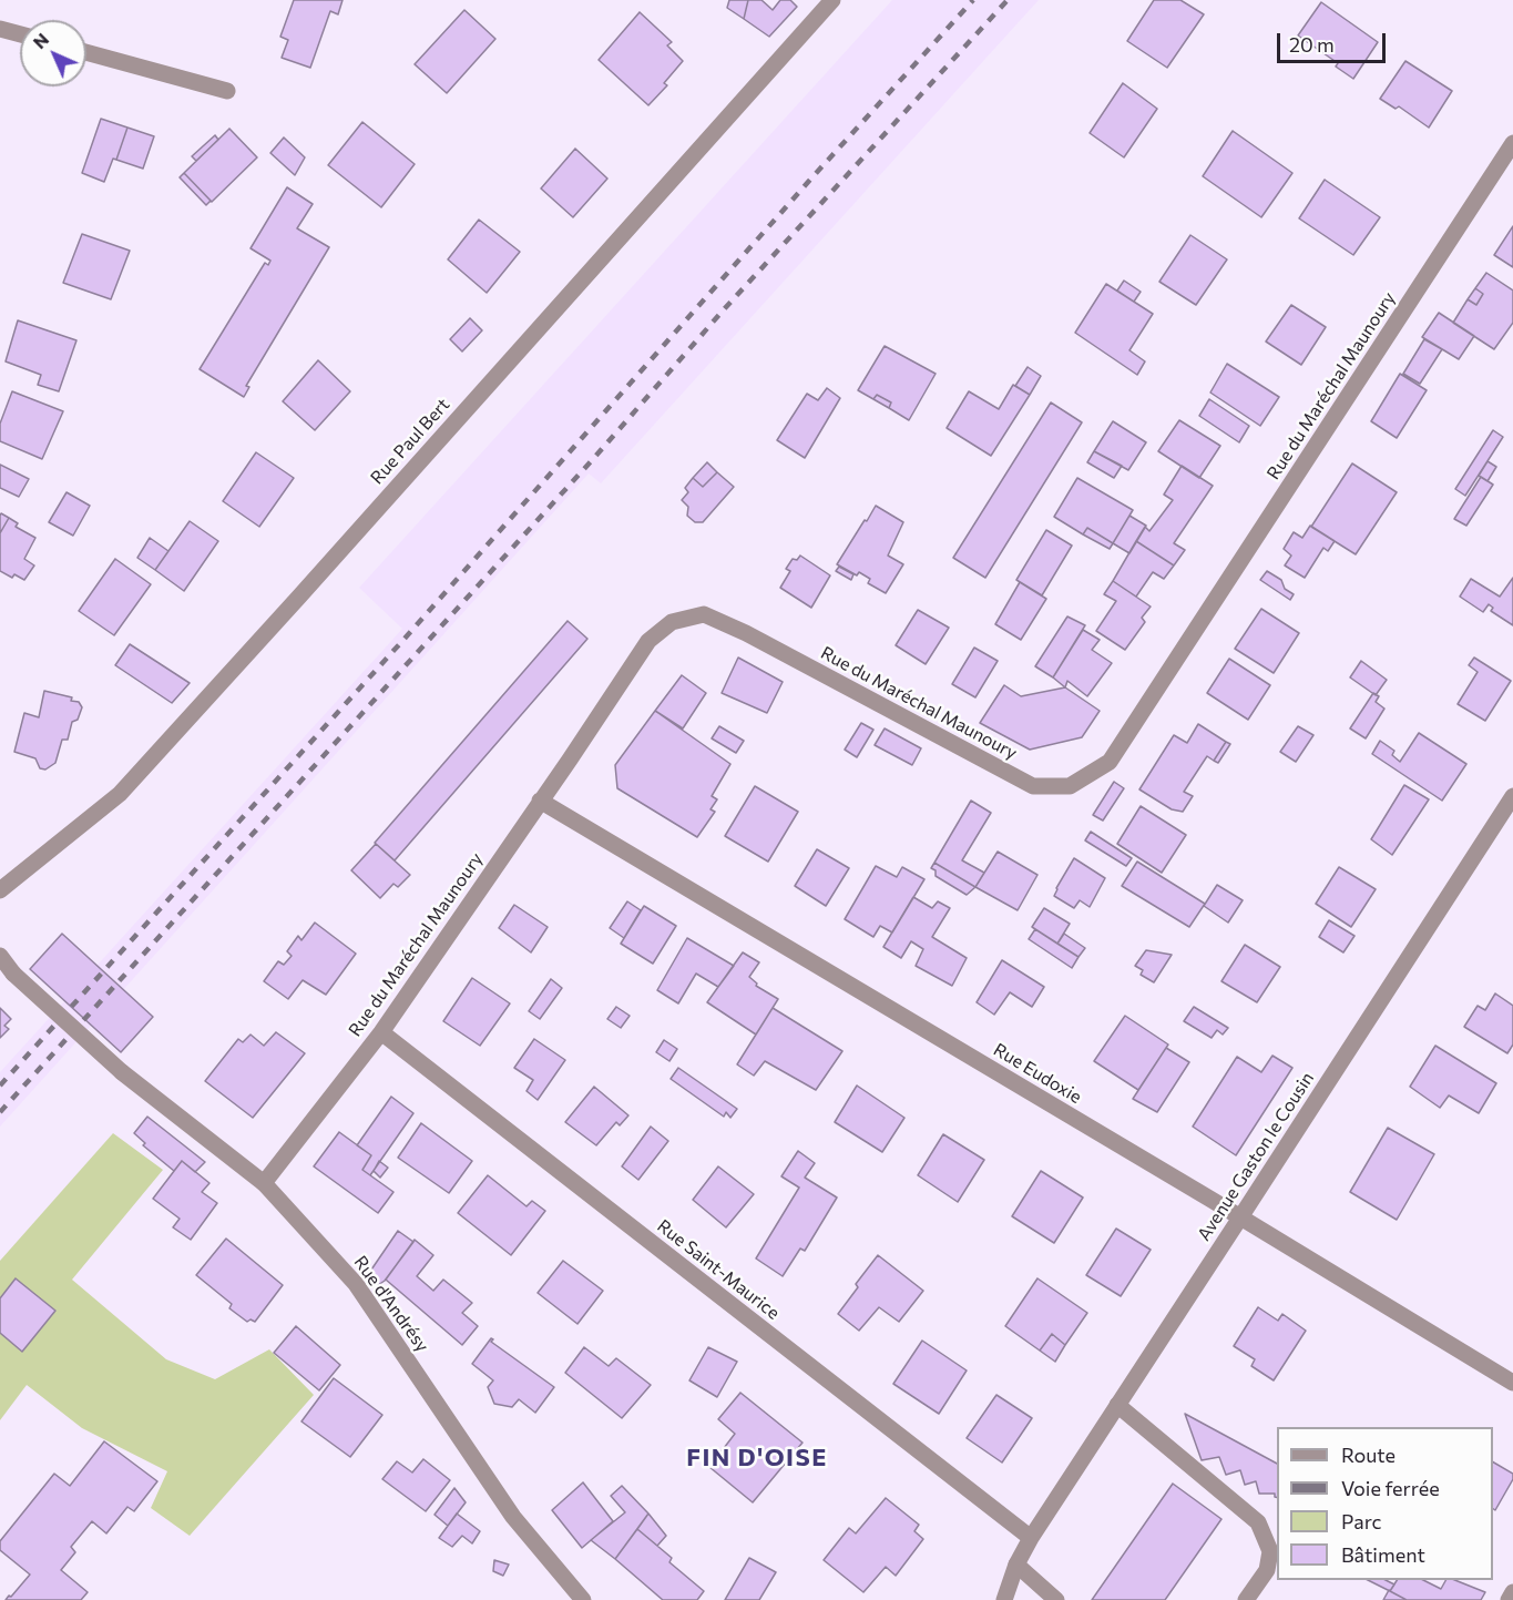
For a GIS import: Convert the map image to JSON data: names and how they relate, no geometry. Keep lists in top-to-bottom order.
{
  "streets": {
    "street": [
      "Rue du Maréchal Maunoury",
      "Rue Paul Bert",
      "Rue Eudoxie",
      "Avenue Gaston le Cousin",
      "Rue Saint-Maurice",
      "Rue d'Andrésy"
    ]
  },
  "crossings": [
    ["Rue du Maréchal Maunoury", "Rue Eudoxie"],
    ["Rue du Maréchal Maunoury", "Rue Saint-Maurice"],
    ["Rue du Maréchal Maunoury", "Rue d'Andrésy"],
    ["Rue Eudoxie", "Avenue Gaston le Cousin"],
    ["Avenue Gaston le Cousin", "Rue Saint-Maurice"]
  ],
  "districts": ["FIN D'OISE"],
  "legend": [
    "Route",
    "Voie ferrée",
    "Parc",
    "Bâtiment"
  ],
  "scale_bar": "20 m",
  "north": "top left"
}
